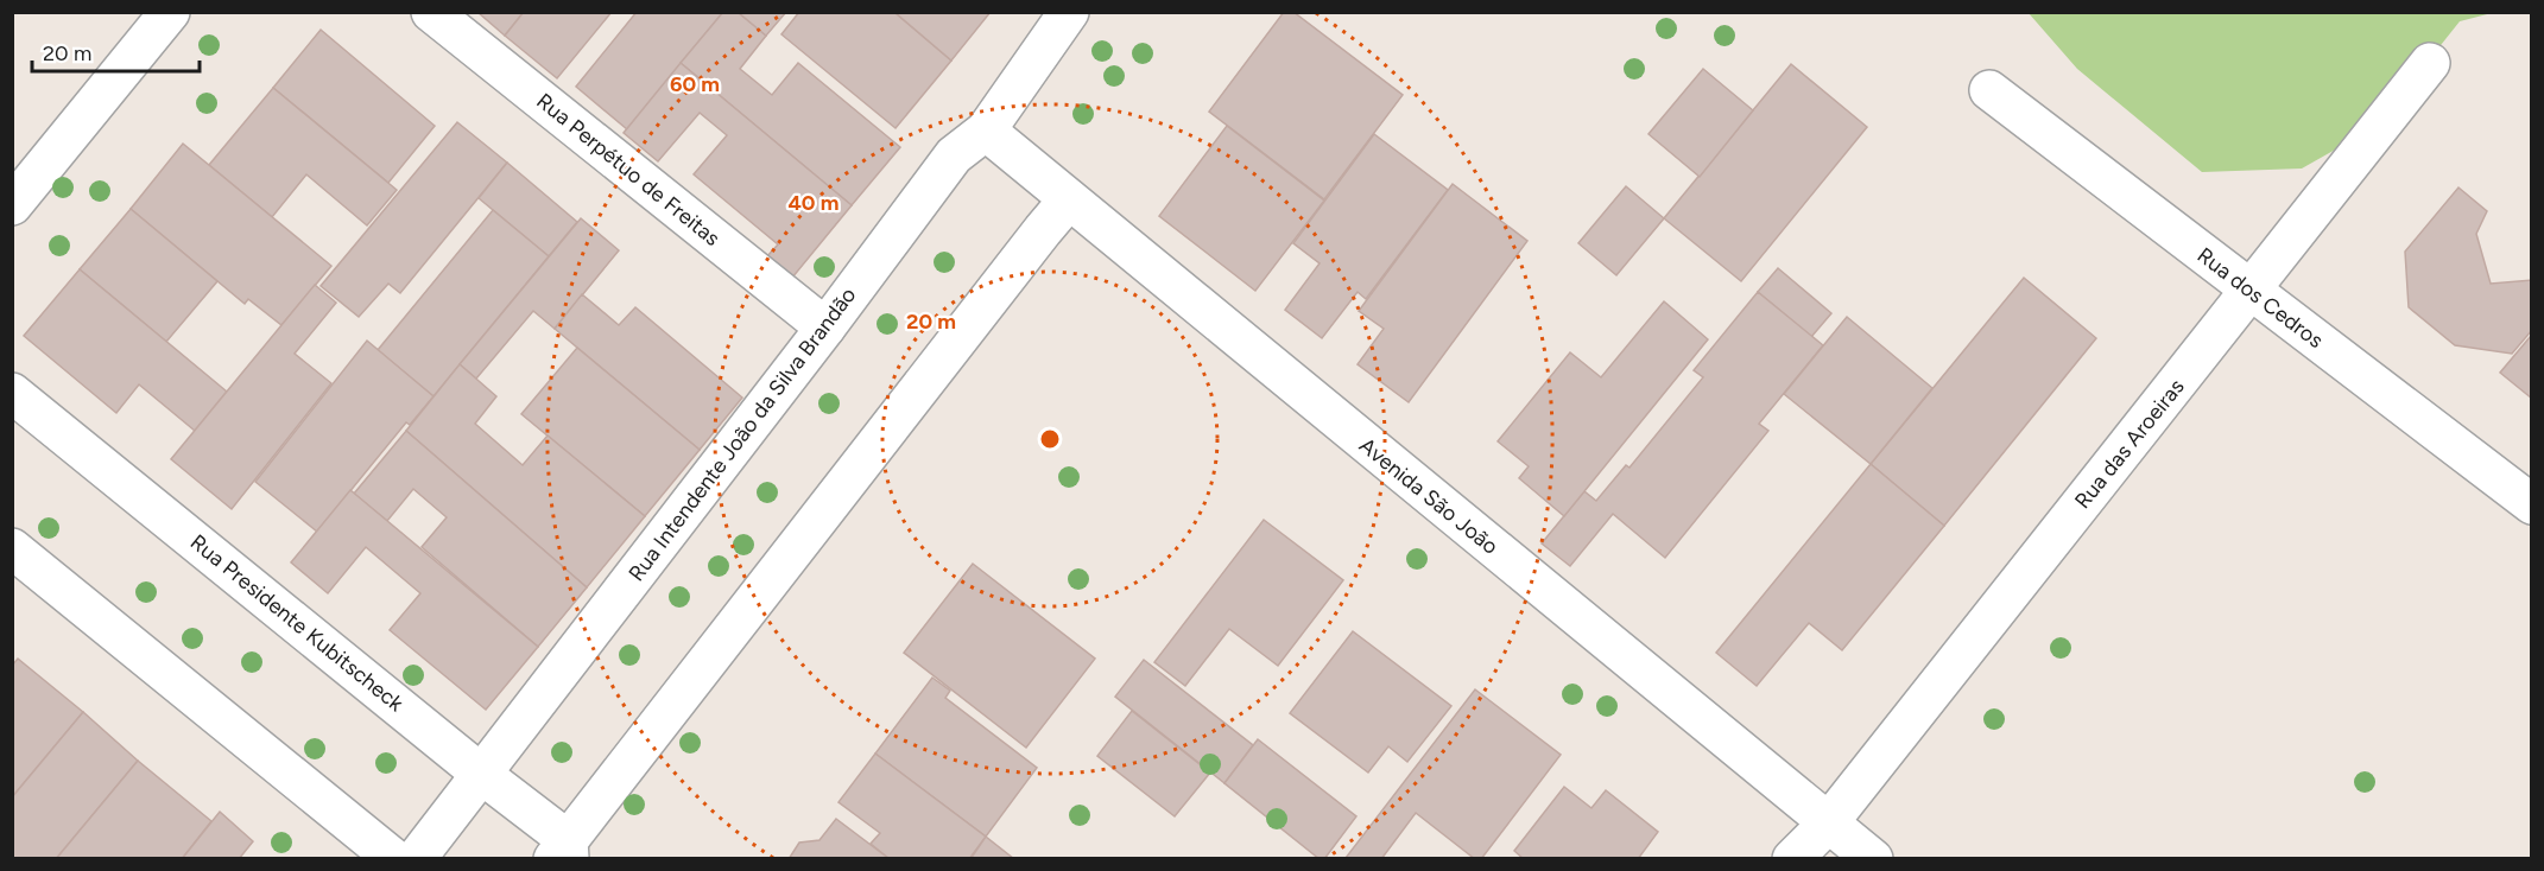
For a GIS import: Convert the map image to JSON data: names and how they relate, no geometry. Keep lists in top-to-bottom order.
{
  "streets": {
    "street": [
      "Rua Perpétuo de Freitas",
      "Rua dos Cedros",
      "Rua Intendente João da Silva Brandão",
      "Rua das Aroeiras",
      "Avenida São João",
      "Rua Presidente Kubitscheck"
    ]
  },
  "crossings": [
    ["Rua Perpétuo de Freitas", "Rua Intendente João da Silva Brandão"],
    ["Rua dos Cedros", "Rua das Aroeiras"],
    ["Rua Intendente João da Silva Brandão", "Avenida São João"],
    ["Rua Intendente João da Silva Brandão", "Rua Presidente Kubitscheck"],
    ["Rua das Aroeiras", "Avenida São João"]
  ],
  "scale_bar": "20 m",
  "rings": ["60 m", "40 m", "20 m"]
}
